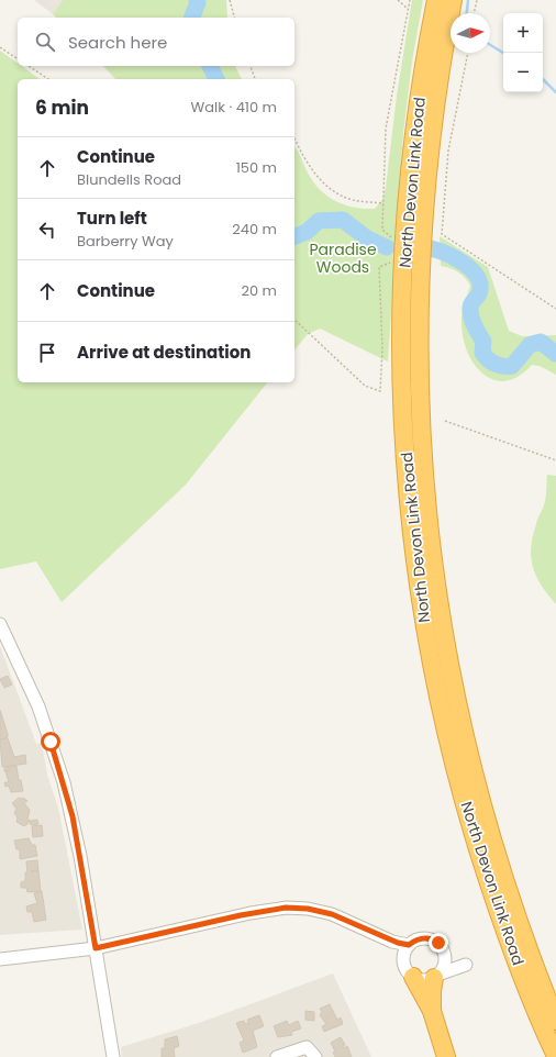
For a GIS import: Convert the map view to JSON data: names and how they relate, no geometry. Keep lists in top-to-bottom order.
{
  "streets": {
    "highway": ["North Devon Link Road"]
  },
  "parks": ["Paradise Woods"],
  "north": "right",
  "page": {
    "map_buttons": ["+", "−"],
    "search": "Search here",
    "heading": ["6 min", "Walk · 410 m"],
    "list": [
      ["Continue", "Blundells Road", "150 m"],
      ["Turn left", "Barberry Way", "240 m"],
      ["Continue", "20 m"],
      "Arrive at destination"
    ]
  }
}
